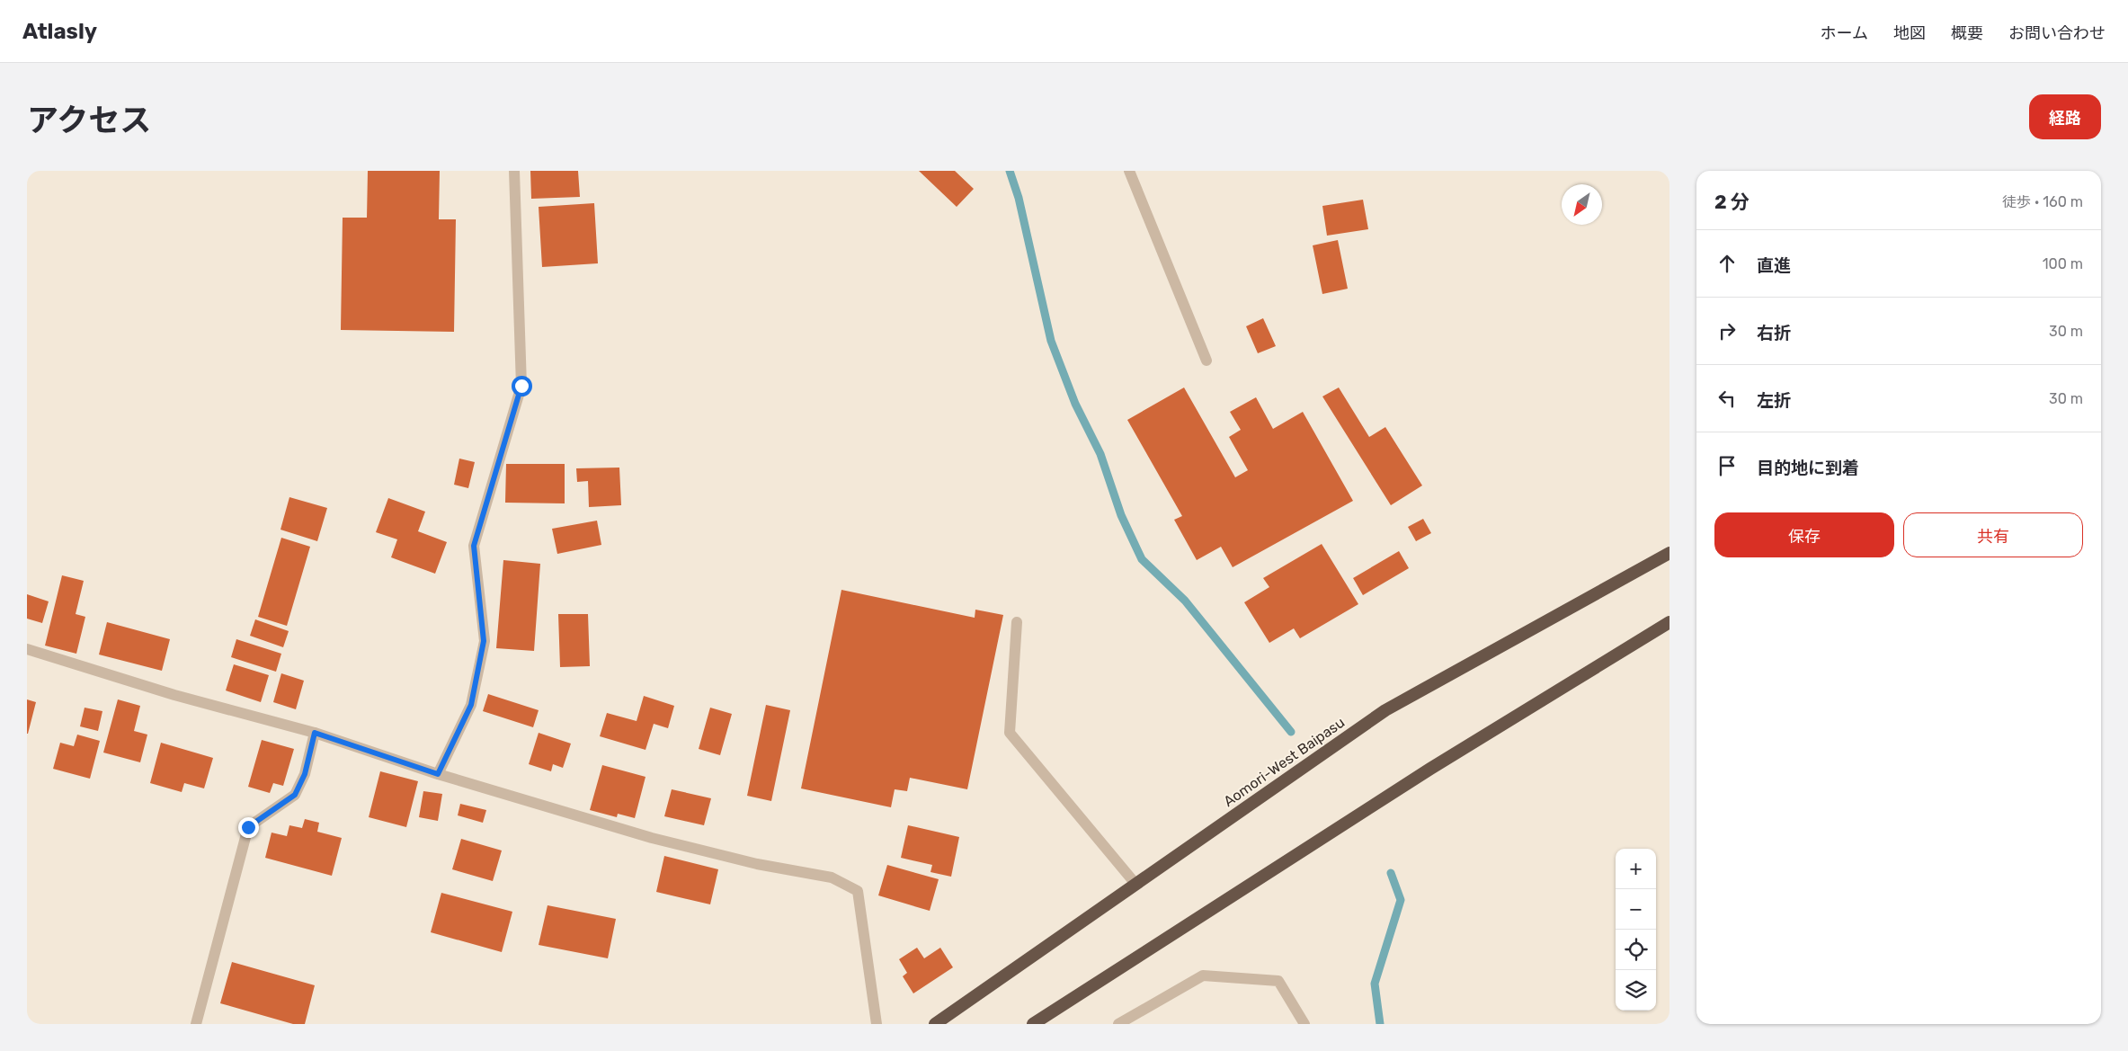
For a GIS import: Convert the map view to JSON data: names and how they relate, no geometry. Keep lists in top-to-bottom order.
{
  "streets": {
    "highway": ["Aomori-West Baipasu"]
  },
  "north": "bottom left",
  "page": {
    "header": "Atlasly",
    "nav": [
      "ホーム",
      "地図",
      "概要",
      "お問い合わせ"
    ],
    "title": "アクセス",
    "buttons": [
      "経路",
      ["保存", "共有"]
    ],
    "heading": ["2 分", "徒歩 · 160 m"],
    "list": [
      ["直進", "100 m"],
      ["右折", "30 m"],
      ["左折", "30 m"],
      "目的地に到着"
    ],
    "map_buttons": ["+", "−"]
  }
}
